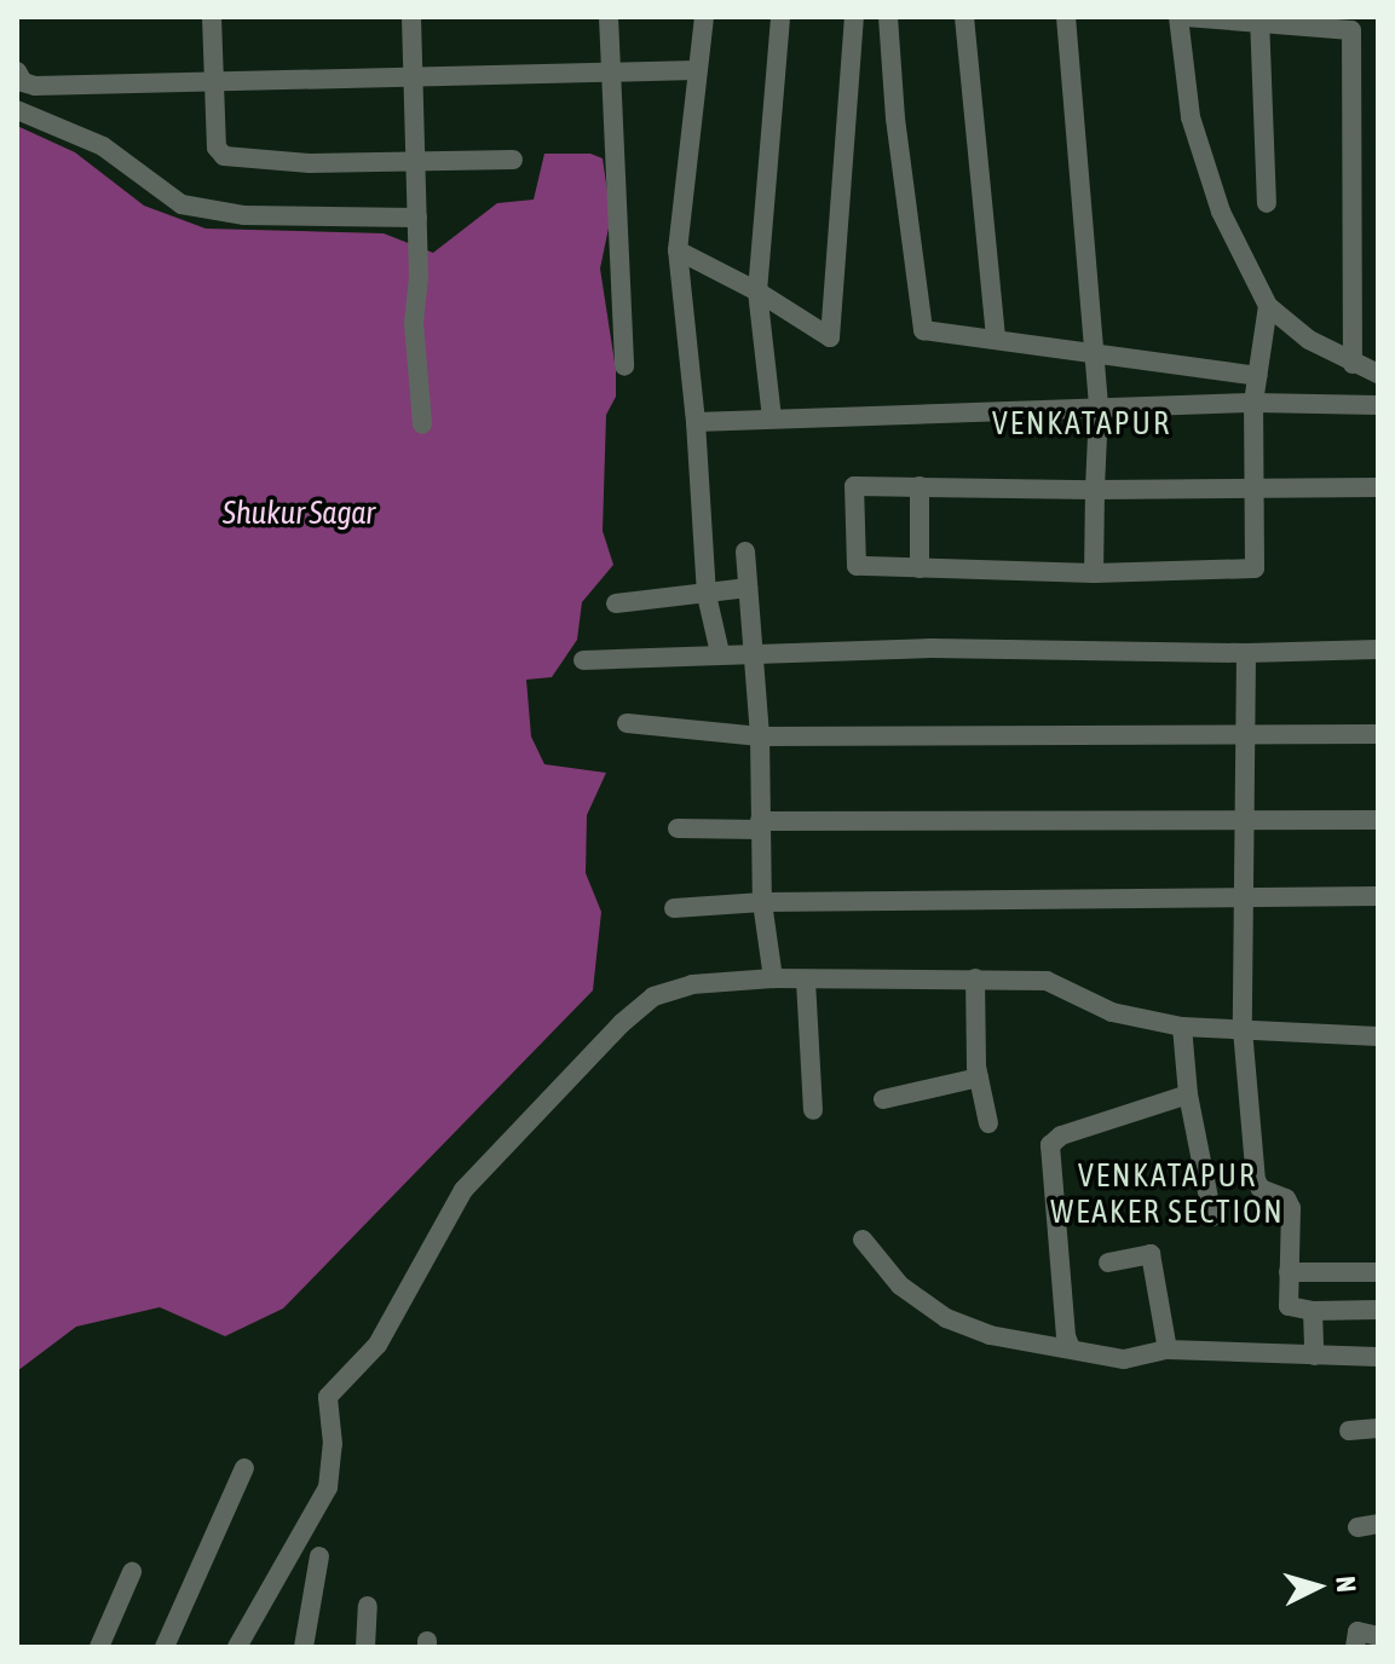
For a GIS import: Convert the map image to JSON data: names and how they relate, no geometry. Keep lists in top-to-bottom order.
{
  "districts": ["VENKATAPUR", "VENKATAPUR WEAKER SECTION"],
  "water": ["Shukur Sagar"],
  "north": "right"
}
